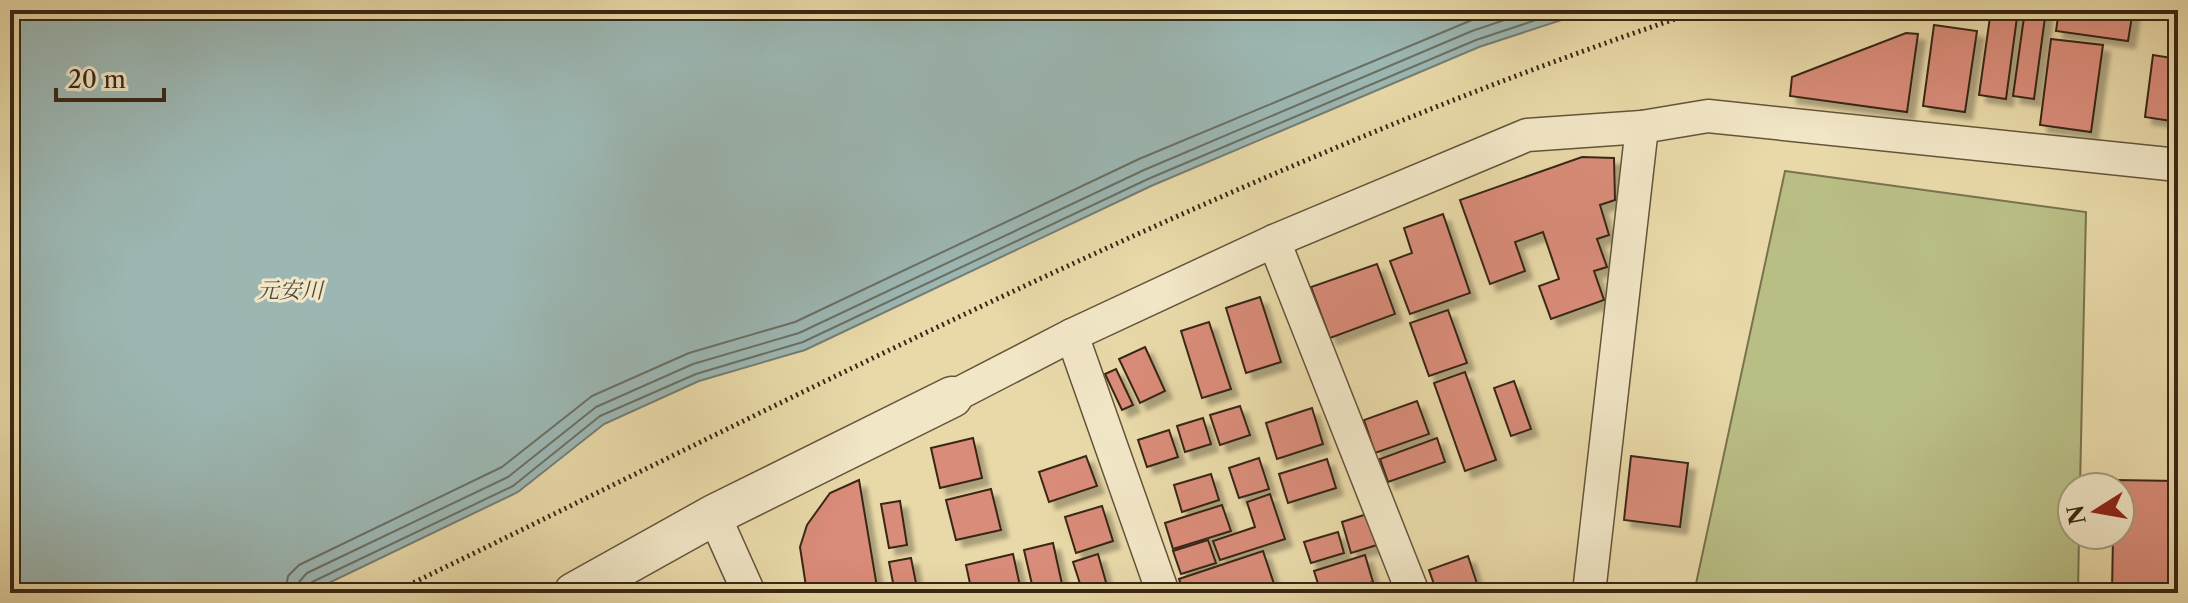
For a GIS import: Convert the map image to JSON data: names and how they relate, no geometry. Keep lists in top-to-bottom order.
{
  "water": ["元安川"],
  "scale_bar": "20 m",
  "north": "left"
}
